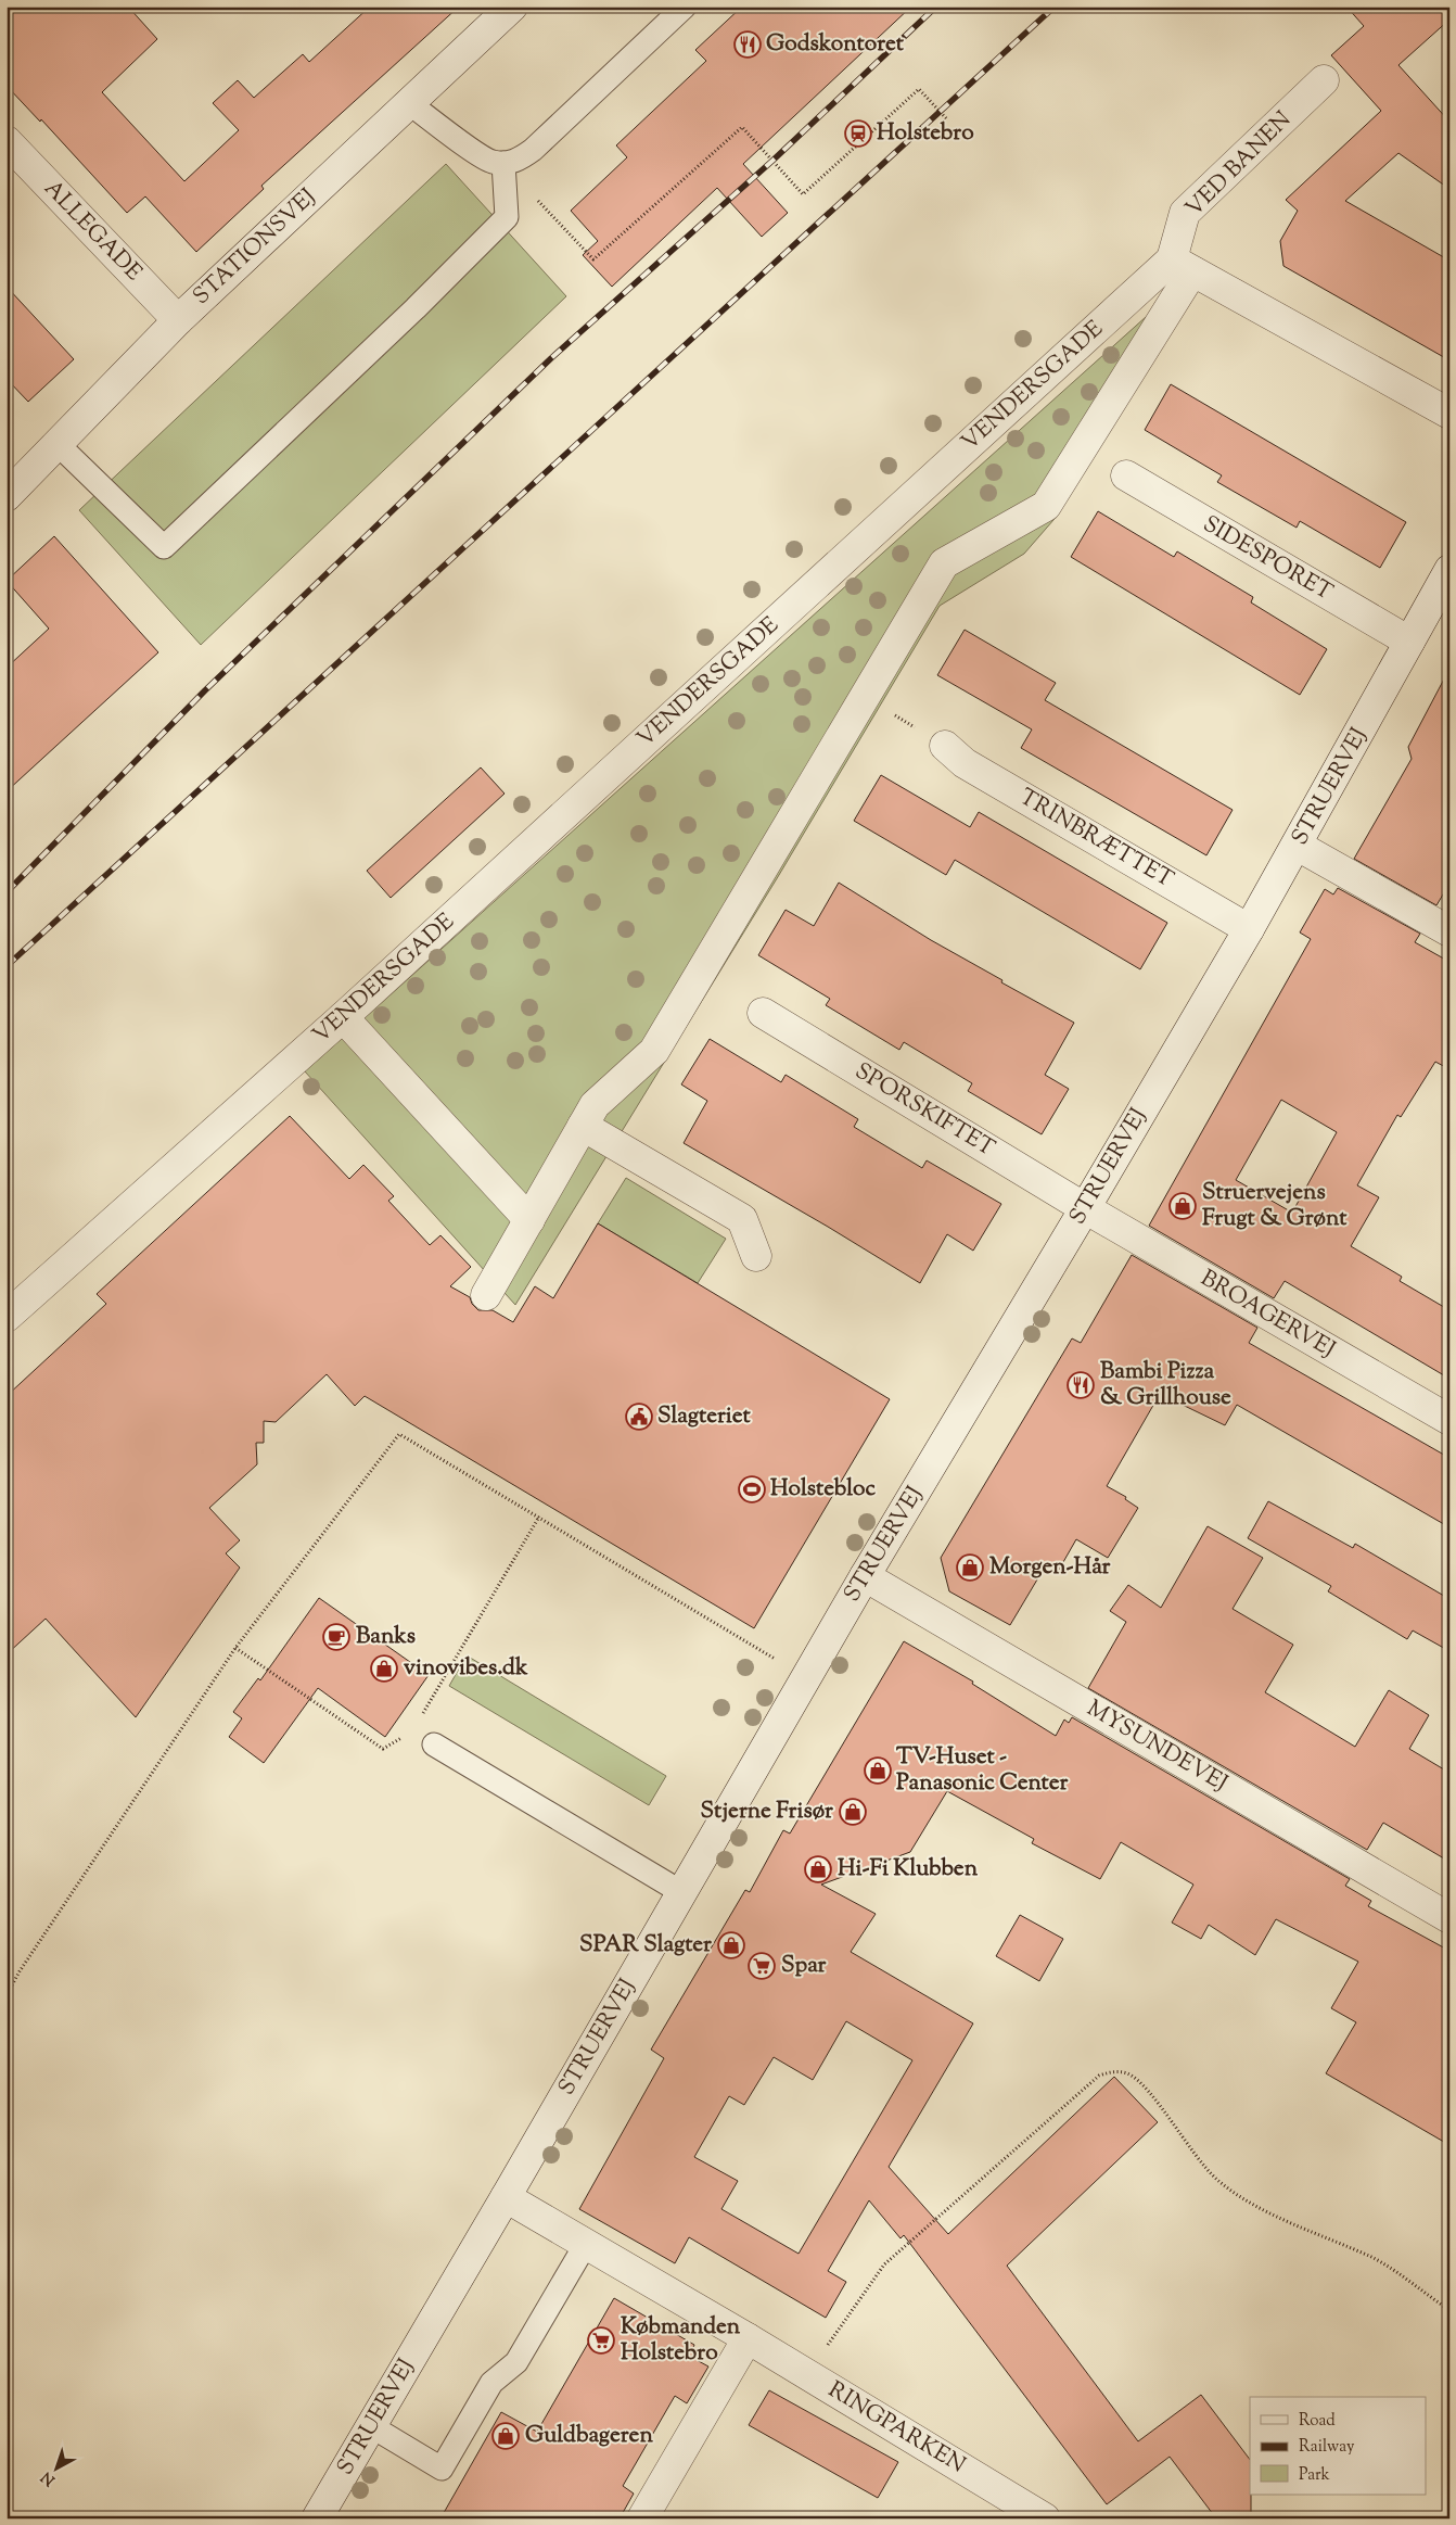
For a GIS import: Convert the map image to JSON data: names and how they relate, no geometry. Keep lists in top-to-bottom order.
{
  "streets": {
    "street": [
      "VED BANEN",
      "ALLEGADE",
      "STATIONSVEJ",
      "VENDERSGADE",
      "SIDESPORET",
      "STRUERVEJ",
      "TRINBRÆTTET",
      "SPORSKIFTET",
      "BROAGERVEJ",
      "MYSUNDEVEJ",
      "RINGPARKEN"
    ]
  },
  "crossings": [
    ["VED BANEN", "VENDERSGADE"],
    ["ALLEGADE", "STATIONSVEJ"],
    ["SIDESPORET", "STRUERVEJ"],
    ["STRUERVEJ", "TRINBRÆTTET"],
    ["STRUERVEJ", "SPORSKIFTET"],
    ["STRUERVEJ", "BROAGERVEJ"],
    ["STRUERVEJ", "MYSUNDEVEJ"],
    ["STRUERVEJ", "RINGPARKEN"],
    ["SPORSKIFTET", "BROAGERVEJ"]
  ],
  "places": {
    "restaurant": ["Godskontoret", "Bambi Pizza & Grillhouse"],
    "station": ["Holstebro"],
    "shop": [
      "Struervejens Frugt & Grønt",
      "Morgen-Hår",
      "vinovibes.dk",
      "TV-Huset - Panasonic Center",
      "Stjerne Frisør",
      "Hi-Fi Klubben",
      "SPAR Slagter",
      "Guldbageren"
    ],
    "public building": ["Slagteriet"],
    "sports": ["Holstebloc"],
    "cafe": ["Banks"],
    "supermarket": ["Spar", "Købmanden Holstebro"]
  },
  "legend": ["Road", "Railway", "Park"],
  "north": "bottom left"
}
